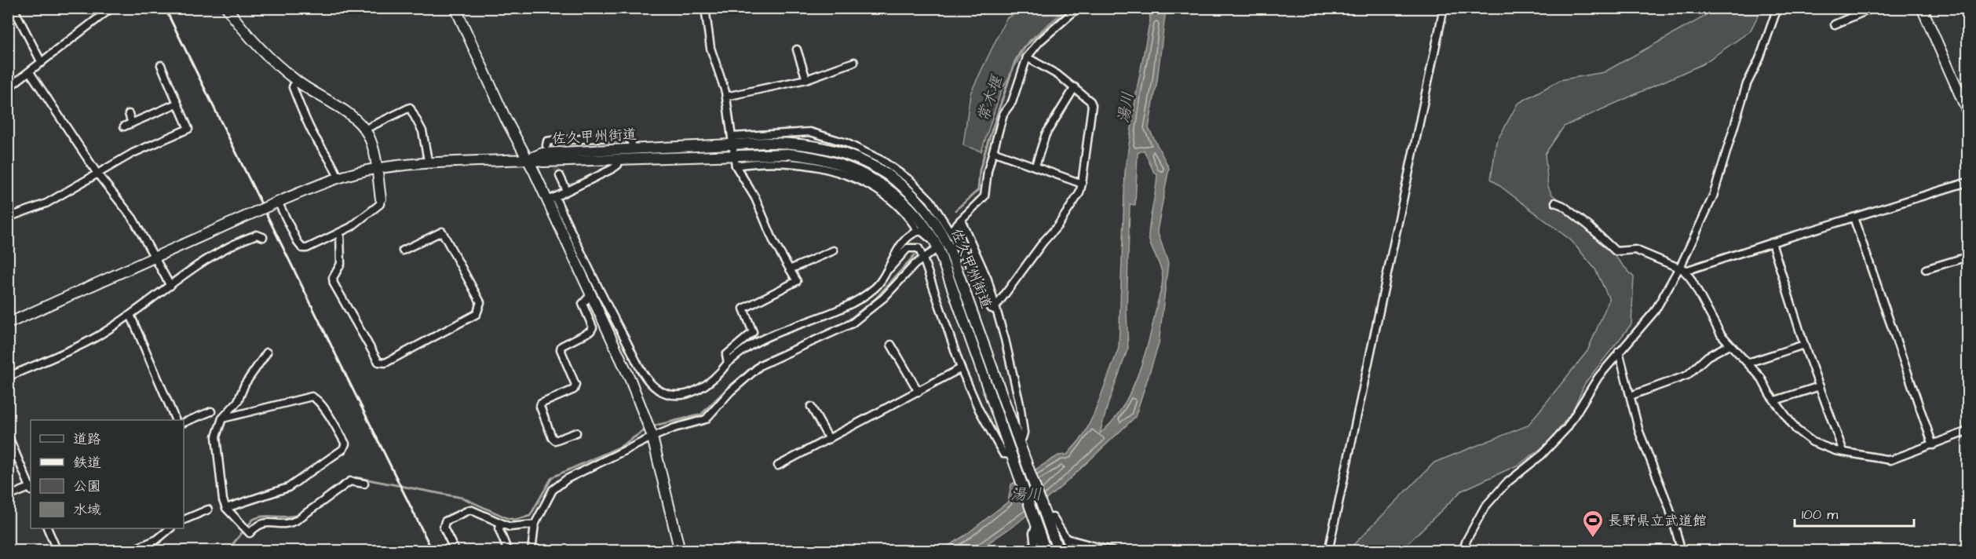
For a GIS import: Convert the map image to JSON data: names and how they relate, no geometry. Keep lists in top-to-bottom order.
{
  "streets": {
    "main road": ["佐久甲州街道"]
  },
  "water": ["常木堰", "湯川"],
  "places": {
    "sports": ["長野県立武道館"]
  },
  "legend": [
    "道路",
    "鉄道",
    "公園",
    "水域"
  ],
  "scale_bar": "100 m"
}
